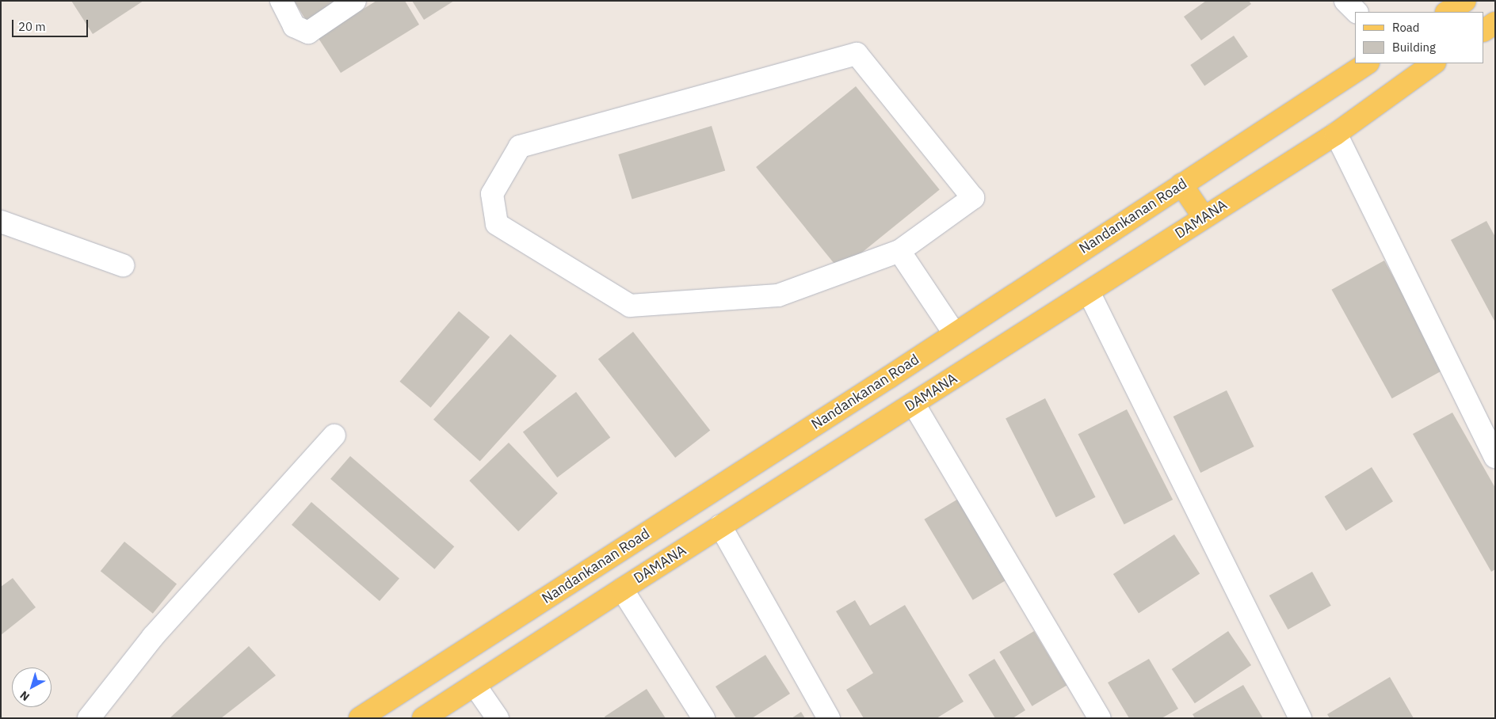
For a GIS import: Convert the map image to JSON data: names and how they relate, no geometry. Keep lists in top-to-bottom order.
{
  "streets": {
    "main road": ["Nandankanan Road", "DAMANA"]
  },
  "legend": ["Road", "Building"],
  "scale_bar": "20 m",
  "north": "bottom left"
}
